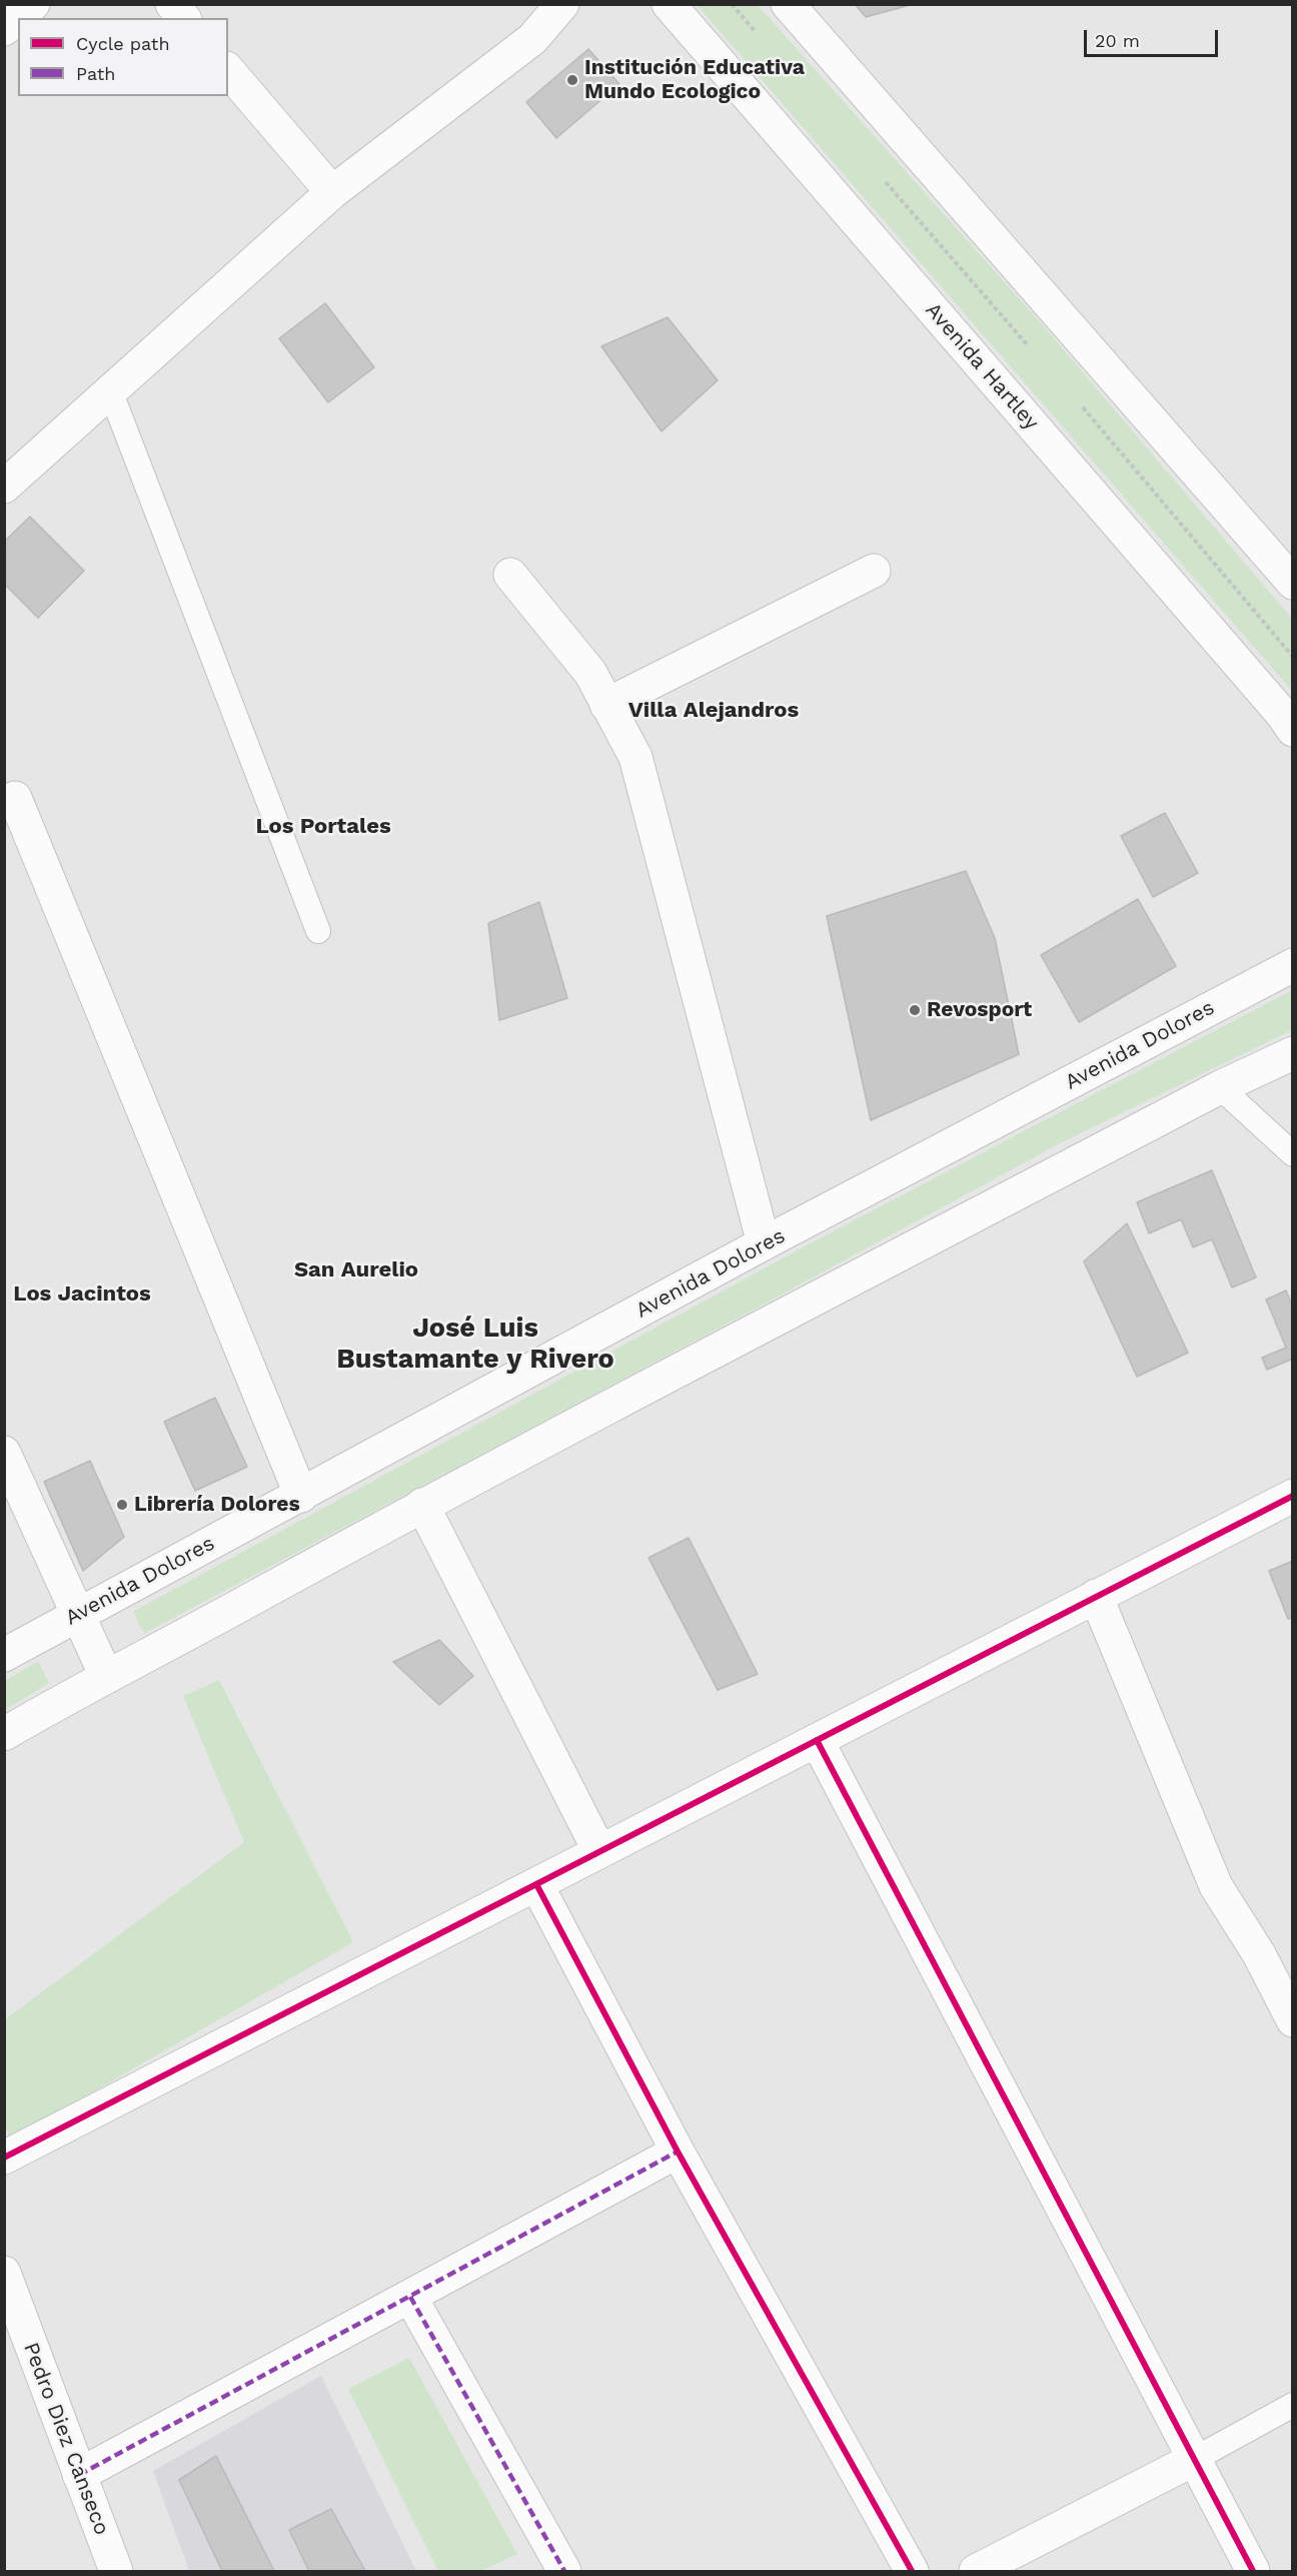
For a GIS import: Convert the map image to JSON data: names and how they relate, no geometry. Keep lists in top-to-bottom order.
{
  "streets": {
    "street": ["Avenida Hartley", "Avenida Dolores", "Pedro Diez Canseco"]
  },
  "districts": [
    "Villa Alejandros",
    "Los Portales",
    "San Aurelio",
    "Los Jacintos",
    "José Luis Bustamante y Rivero"
  ],
  "places": ["Institución Educativa Mundo Ecologico", "Revosport", "Librería Dolores"],
  "legend": ["Cycle path", "Path"],
  "scale_bar": "20 m"
}
